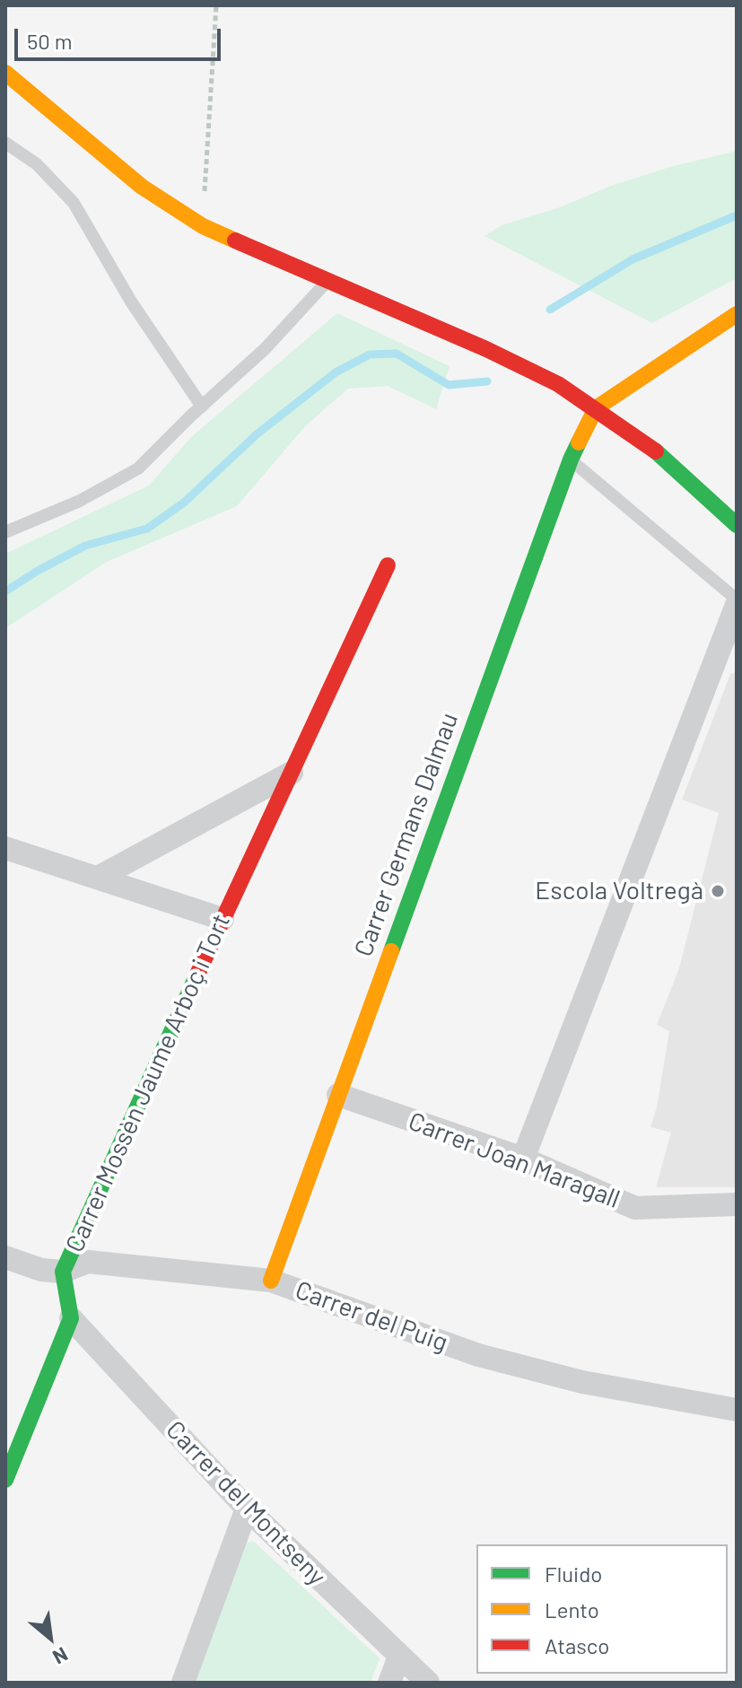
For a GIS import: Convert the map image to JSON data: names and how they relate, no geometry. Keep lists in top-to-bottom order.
{
  "streets": {
    "street": [
      "Carrer Germans Dalmau",
      "Carrer Mossèn Jaume Arboç i Tort",
      "Carrer Joan Maragall",
      "Carrer del Puig",
      "Carrer del Montseny"
    ]
  },
  "crossings": [
    ["Carrer Germans Dalmau", "Carrer Joan Maragall"],
    ["Carrer Germans Dalmau", "Carrer del Puig"],
    ["Carrer Mossèn Jaume Arboç i Tort", "Carrer del Puig"],
    ["Carrer Mossèn Jaume Arboç i Tort", "Carrer del Montseny"]
  ],
  "places": ["Escola Voltregà"],
  "legend": ["Fluido", "Lento", "Atasco"],
  "scale_bar": "50 m",
  "north": "bottom right"
}
